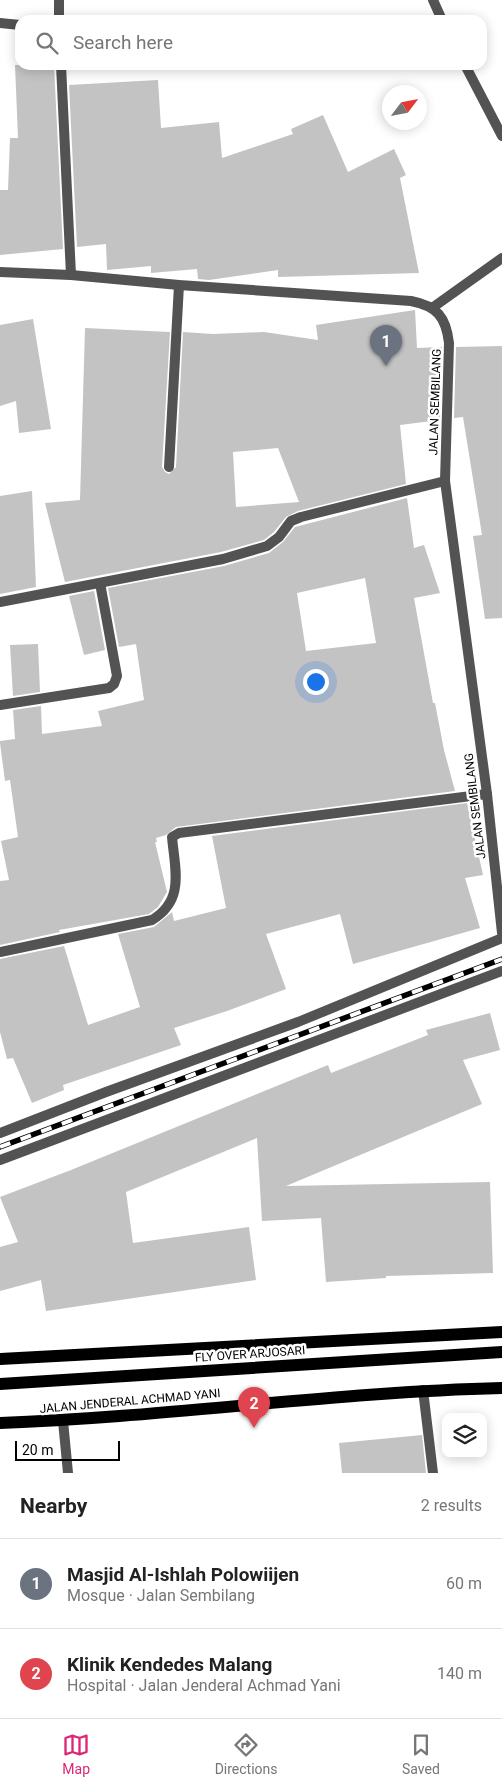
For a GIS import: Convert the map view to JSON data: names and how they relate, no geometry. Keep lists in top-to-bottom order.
{
  "streets": {
    "main road": ["FLY OVER ARJOSARI", "JALAN JENDERAL ACHMAD YANI"],
    "street": ["JALAN SEMBILANG"]
  },
  "scale_bar": "20 m",
  "north": "top right",
  "page": {
    "search": "Search here",
    "pins": ["1", "2"],
    "scale": "20 m",
    "heading": ["Nearby", "2 results"],
    "list": [
      {
        "mark": "1",
        "name": "Masjid Al-Ishlah Polowiijen",
        "note": "Mosque · Jalan Sembilang",
        "value": "60 m"
      },
      {
        "mark": "2",
        "name": "Klinik Kendedes Malang",
        "note": "Hospital · Jalan Jenderal Achmad Yani",
        "value": "140 m"
      }
    ],
    "nav": ["Map", "Directions", "Saved"]
  }
}
